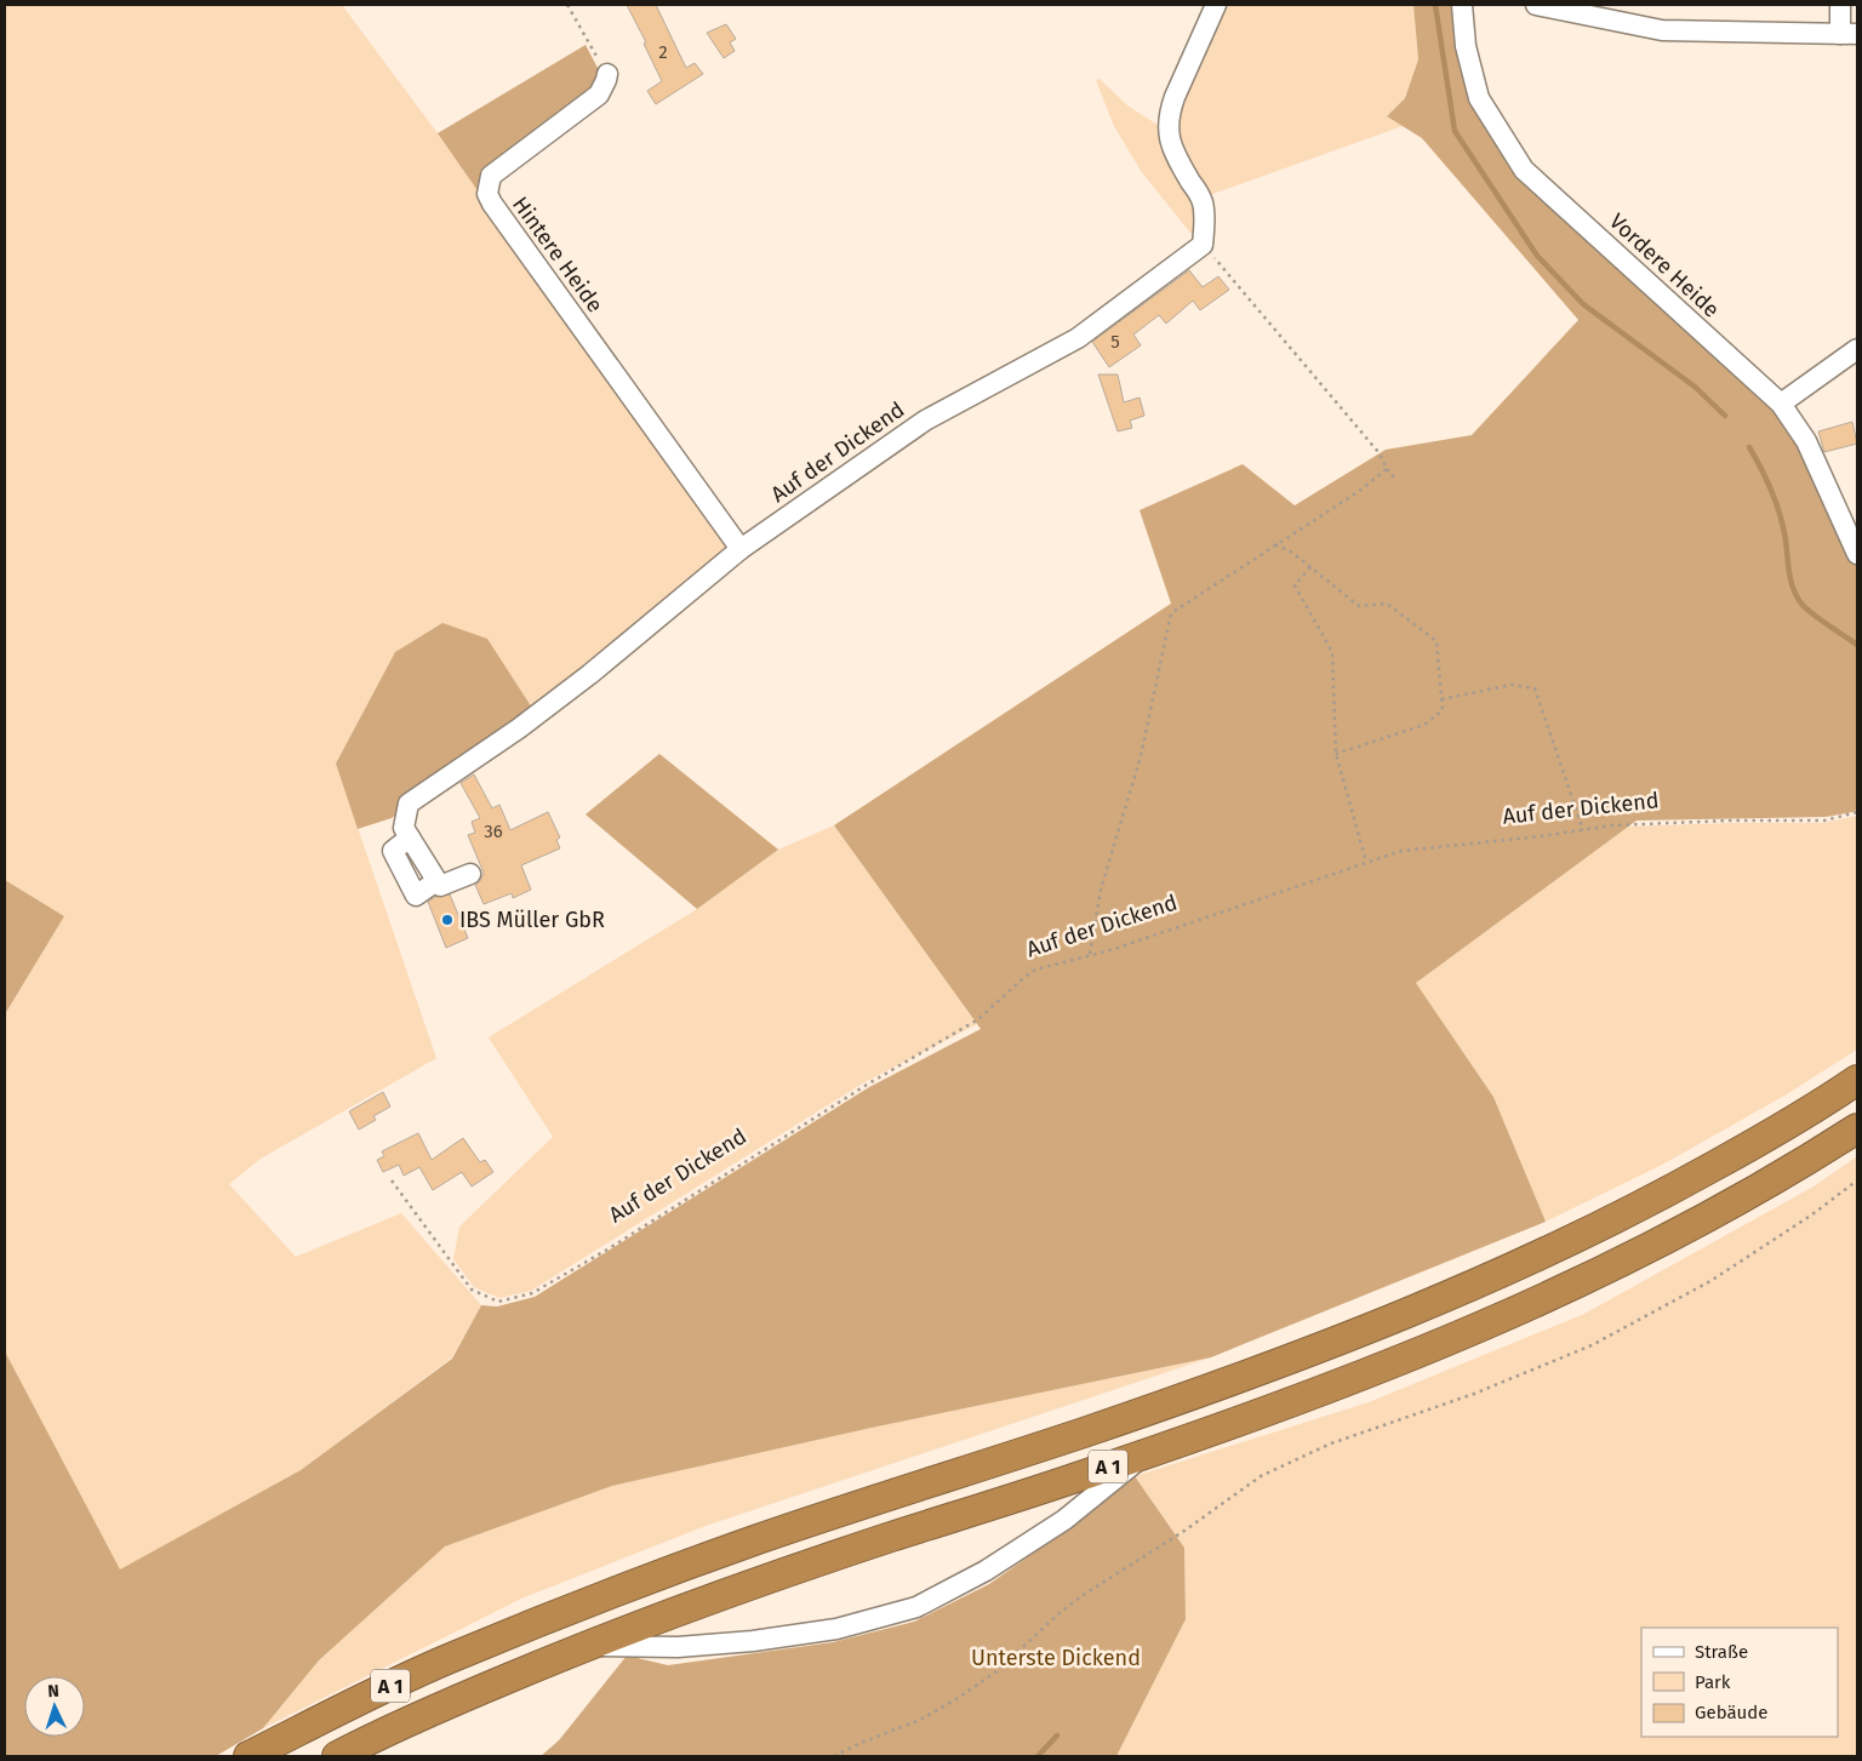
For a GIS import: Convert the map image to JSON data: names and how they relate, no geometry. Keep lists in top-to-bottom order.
{
  "streets": {
    "highway": ["A 1"],
    "street": ["Hintere Heide", "Vordere Heide", "Auf der Dickend"]
  },
  "crossings": [
    ["Hintere Heide", "Auf der Dickend"]
  ],
  "parks": ["Unterste Dickend"],
  "places": ["IBS Müller GbR"],
  "house_numbers": ["2", "5", "36"],
  "legend": ["Straße", "Park", "Gebäude"],
  "north": "top"
}
